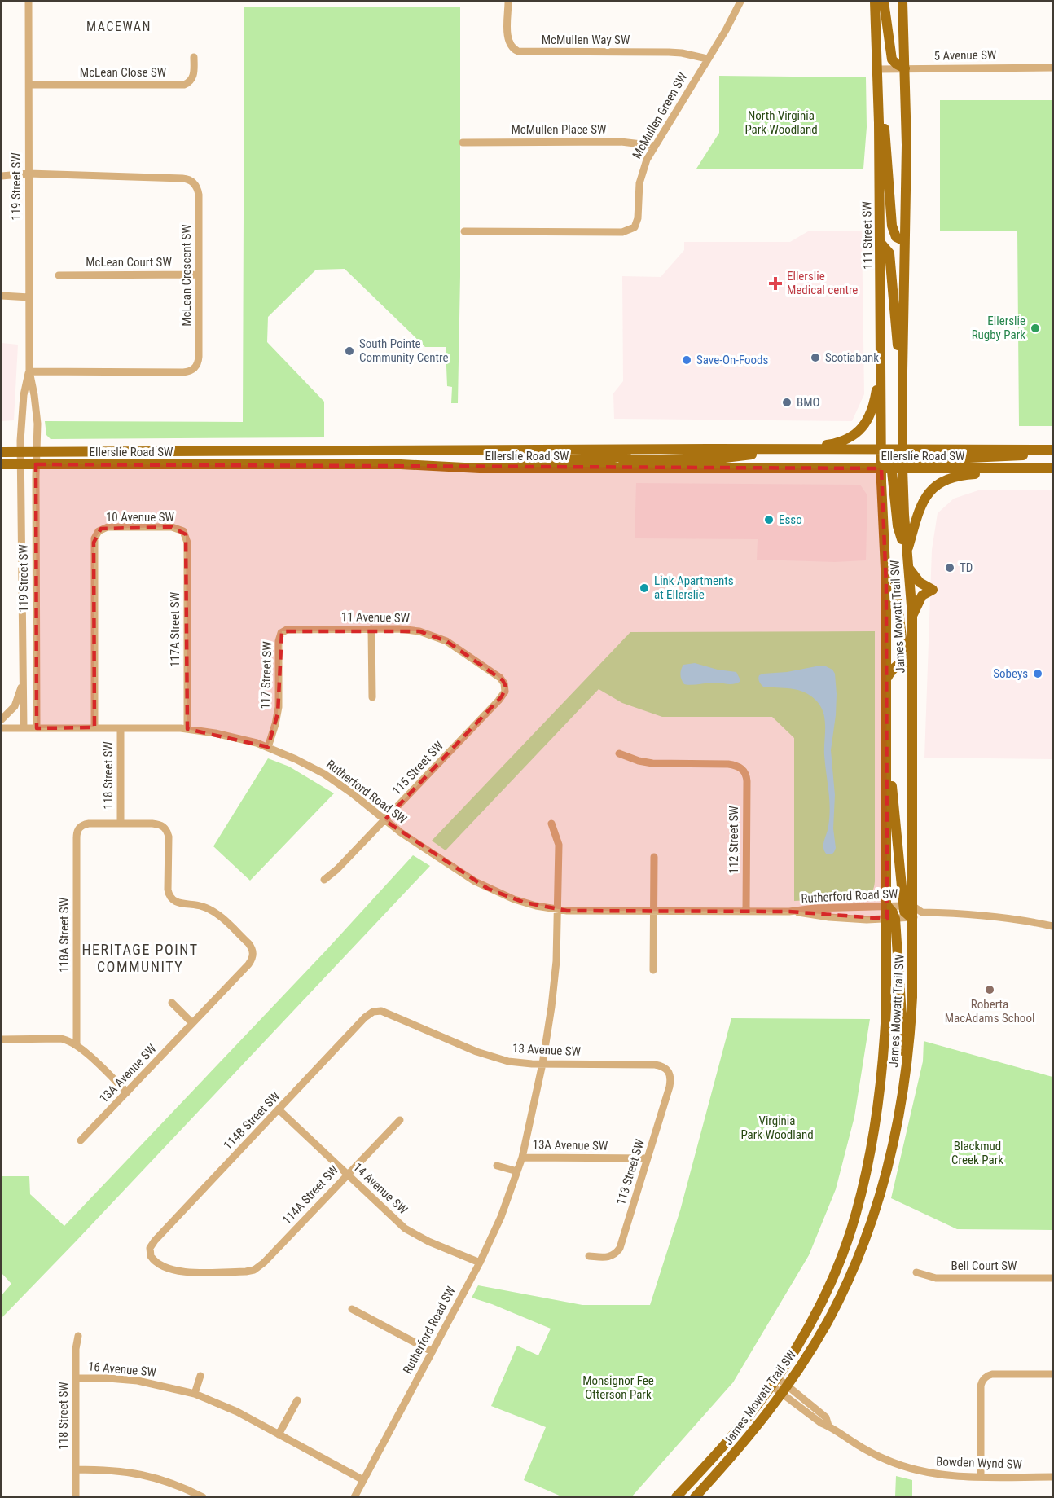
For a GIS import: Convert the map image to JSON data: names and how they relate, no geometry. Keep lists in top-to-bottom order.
{
  "streets": {
    "main road": ["111 Street SW", "Ellerslie Road SW", "James Mowatt Trail SW"],
    "street": [
      "McMullen Way SW",
      "5 Avenue SW",
      "McLean Close SW",
      "McMullen Green SW",
      "McMullen Place SW",
      "119 Street SW",
      "McLean Court SW",
      "McLean Crescent SW",
      "10 Avenue SW",
      "11 Avenue SW",
      "117A Street SW",
      "117 Street SW",
      "115 Street SW",
      "118 Street SW",
      "Rutherford Road SW",
      "112 Street SW",
      "118A Street SW",
      "13 Avenue SW",
      "13A Avenue SW",
      "114B Street SW",
      "113 Street SW",
      "14 Avenue SW",
      "114A Street SW",
      "Bell Court SW",
      "16 Avenue SW",
      "Bowden Wynd SW"
    ]
  },
  "crossings": [
    ["McMullen Way SW", "McMullen Green SW"],
    ["5 Avenue SW", "111 Street SW"],
    ["McLean Close SW", "119 Street SW"],
    ["McMullen Green SW", "McMullen Place SW"],
    ["119 Street SW", "McLean Crescent SW"],
    ["119 Street SW", "Ellerslie Road SW"],
    ["119 Street SW", "Rutherford Road SW"],
    ["111 Street SW", "Ellerslie Road SW"],
    ["111 Street SW", "James Mowatt Trail SW"],
    ["McLean Court SW", "McLean Crescent SW"],
    ["Ellerslie Road SW", "James Mowatt Trail SW"],
    ["10 Avenue SW", "117A Street SW"],
    ["10 Avenue SW", "Rutherford Road SW"],
    ["James Mowatt Trail SW", "Rutherford Road SW"],
    ["James Mowatt Trail SW", "Bowden Wynd SW"],
    ["11 Avenue SW", "117 Street SW"],
    ["11 Avenue SW", "115 Street SW"],
    ["117A Street SW", "Rutherford Road SW"],
    ["117 Street SW", "Rutherford Road SW"],
    ["115 Street SW", "Rutherford Road SW"],
    ["118 Street SW", "Rutherford Road SW"],
    ["118 Street SW", "118A Street SW"],
    ["118 Street SW", "13A Avenue SW"],
    ["118 Street SW", "16 Avenue SW"],
    ["Rutherford Road SW", "112 Street SW"],
    ["Rutherford Road SW", "13 Avenue SW"],
    ["Rutherford Road SW", "13A Avenue SW"],
    ["Rutherford Road SW", "14 Avenue SW"],
    ["Rutherford Road SW", "16 Avenue SW"],
    ["118A Street SW", "13A Avenue SW"],
    ["13 Avenue SW", "114B Street SW"],
    ["13 Avenue SW", "113 Street SW"],
    ["13A Avenue SW", "113 Street SW"],
    ["114B Street SW", "14 Avenue SW"],
    ["114B Street SW", "114A Street SW"],
    ["14 Avenue SW", "114A Street SW"]
  ],
  "districts": ["MACEWAN", "HERITAGE POINT COMMUNITY"],
  "parks": [
    "North Virginia Park Woodland",
    "Virginia Park Woodland",
    "Blackmud Creek Park",
    "Monsignor Fee Otterson Park"
  ],
  "places": {
    "health": ["Ellerslie Medical centre"],
    "other": [
      "Ellerslie Rugby Park",
      "South Pointe Community Centre",
      "Scotiabank",
      "Save-On-Foods",
      "BMO",
      "Esso",
      "TD",
      "Link Apartments at Ellerslie",
      "Sobeys",
      "Roberta MacAdams School"
    ]
  }
}
